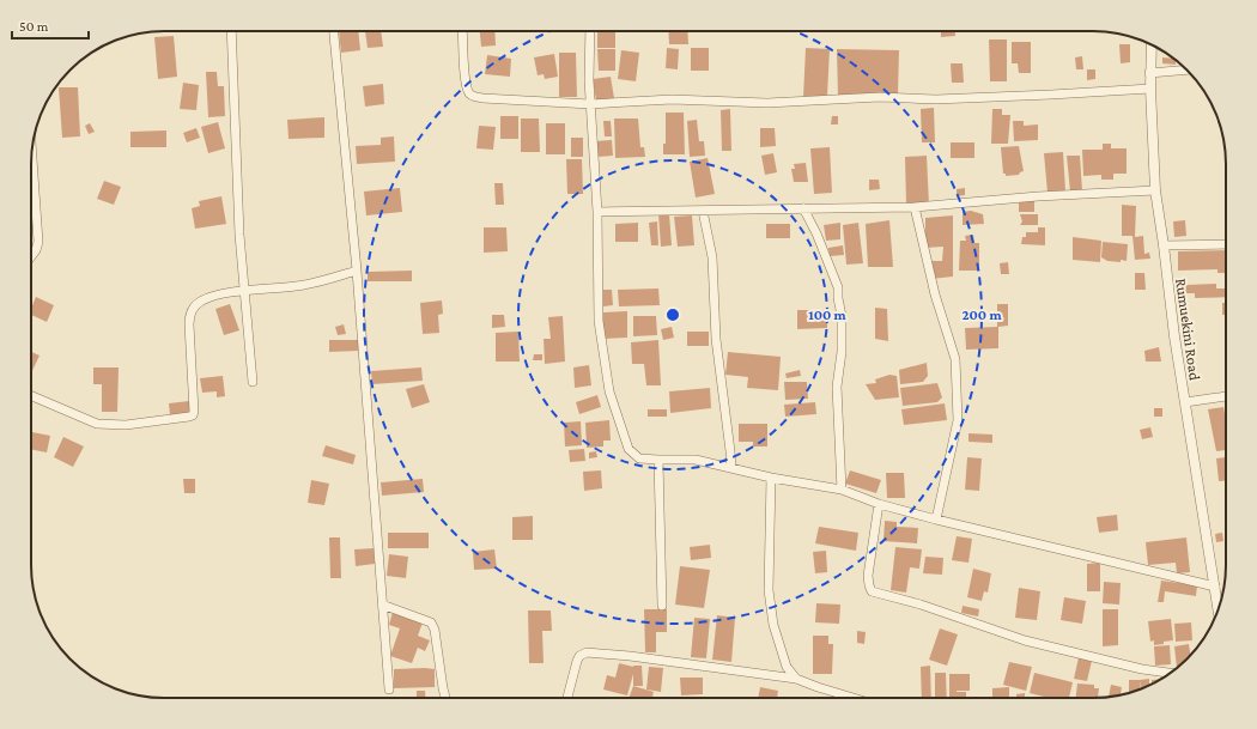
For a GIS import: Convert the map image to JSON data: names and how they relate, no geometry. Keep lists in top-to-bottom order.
{
  "streets": {
    "street": ["Rumuekini Road"]
  },
  "scale_bar": "50 m",
  "rings": ["100 m", "200 m"]
}
